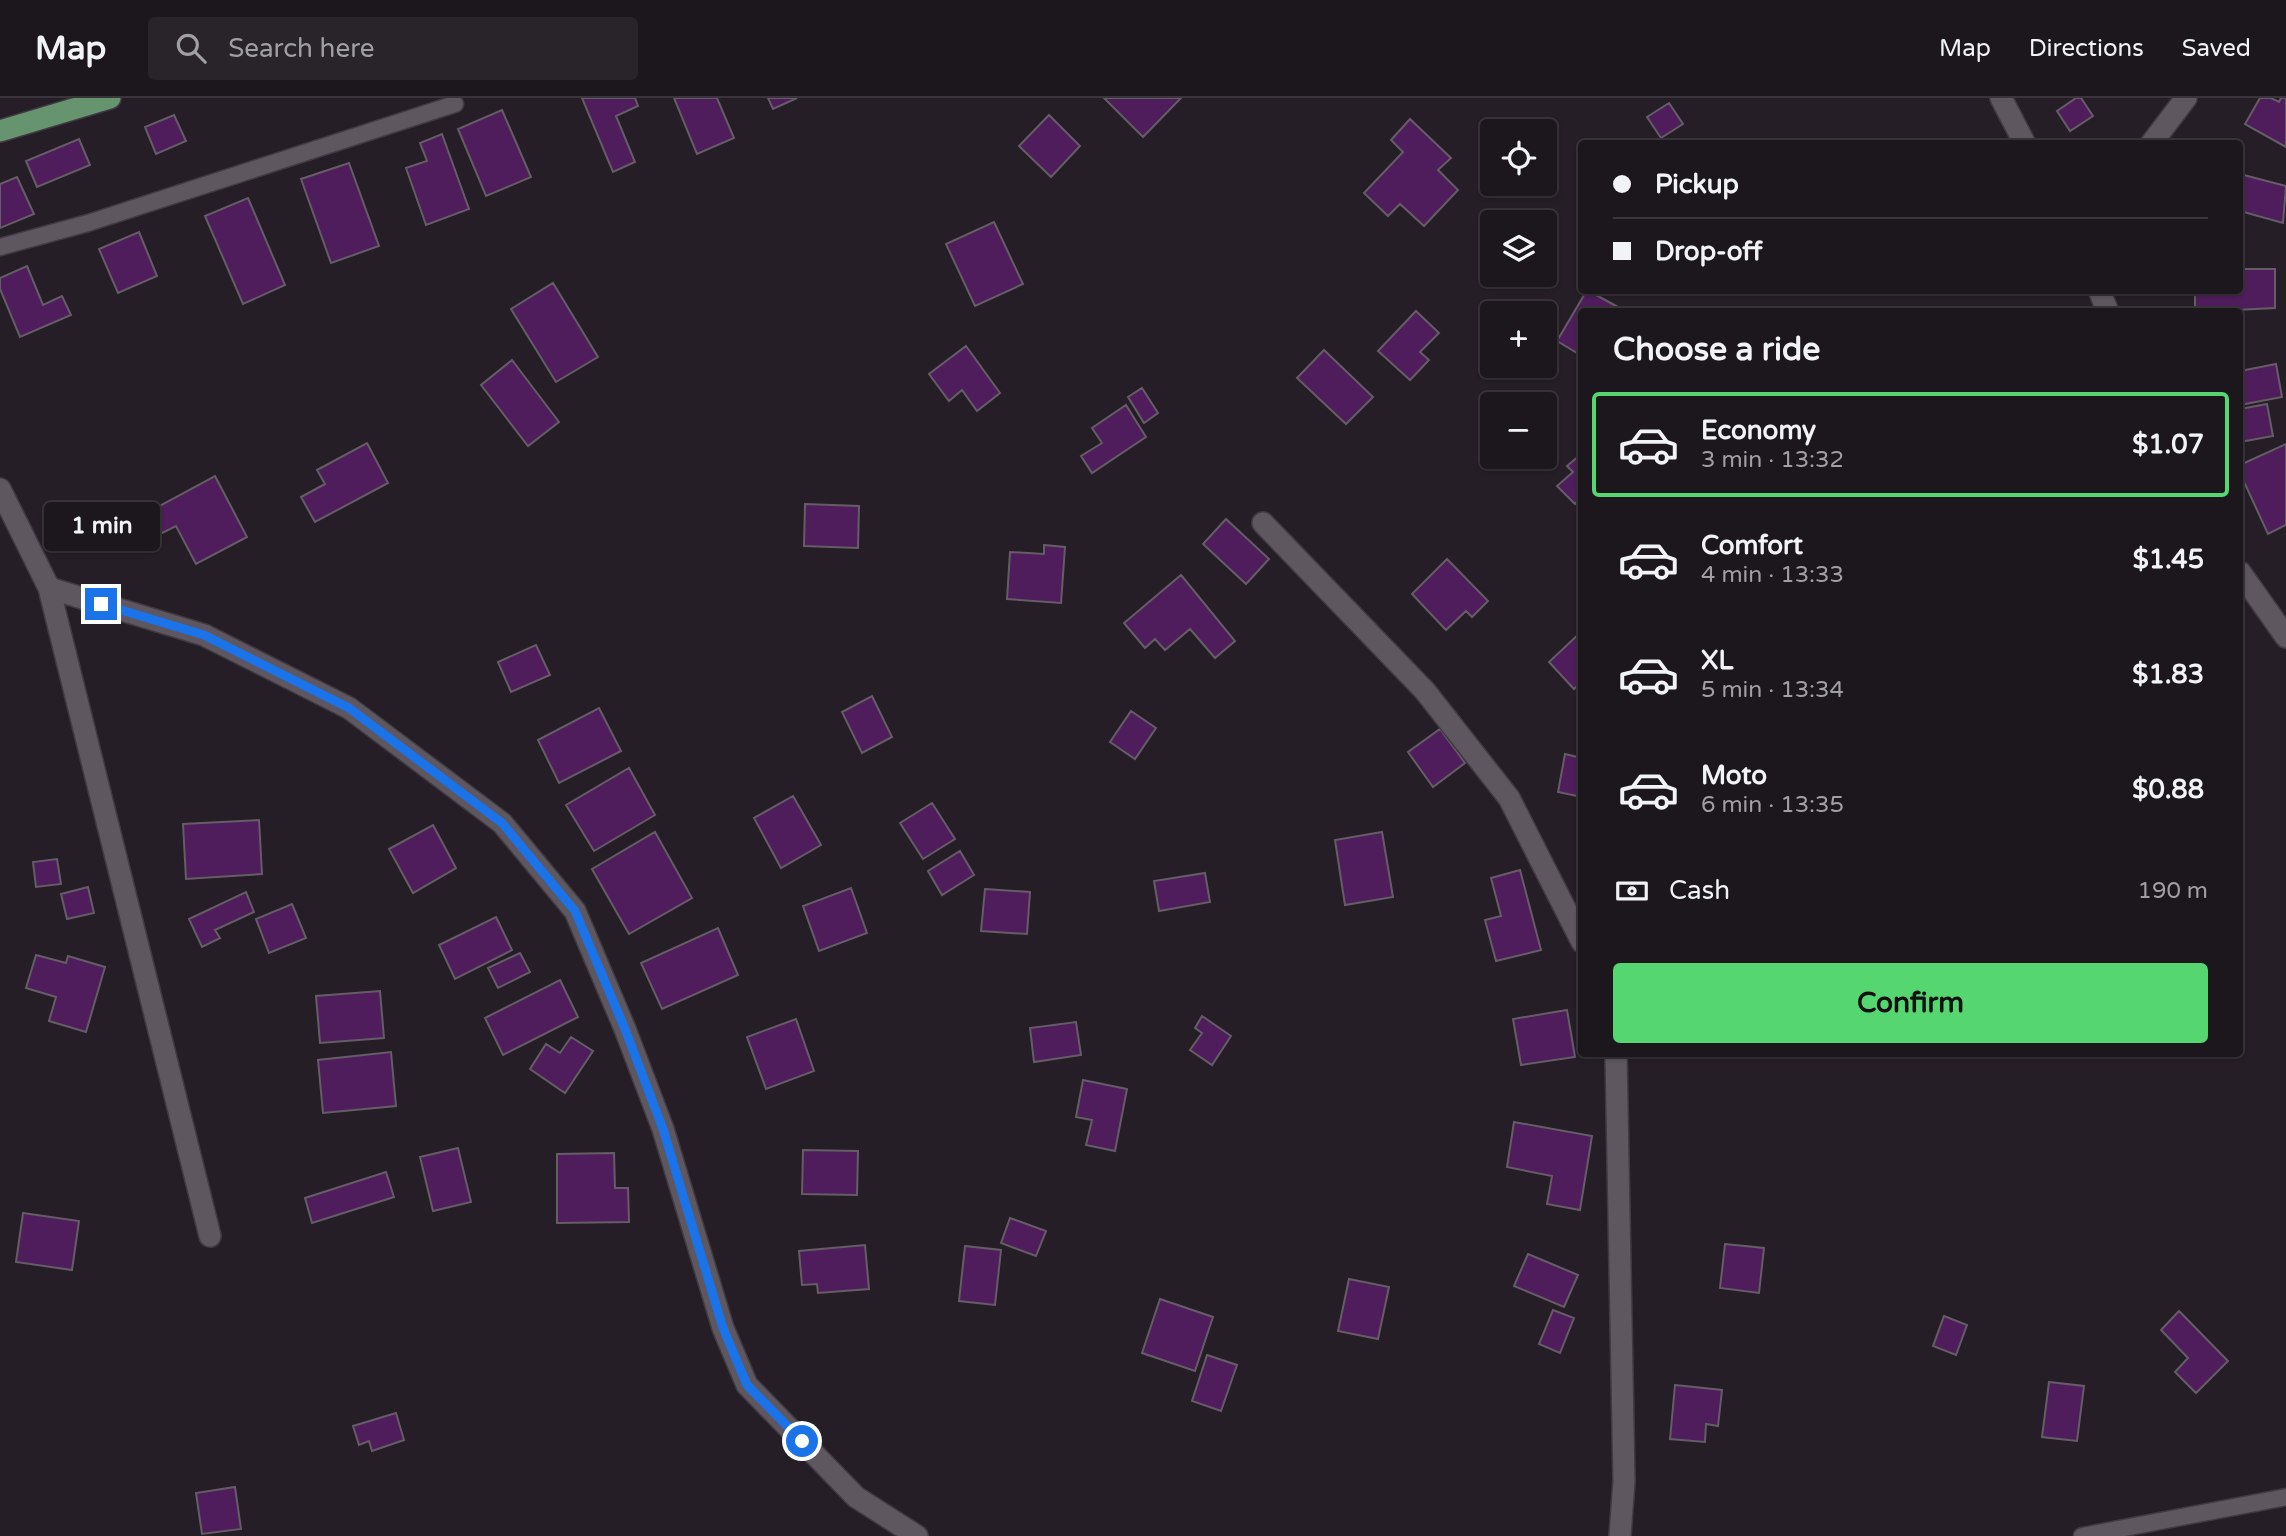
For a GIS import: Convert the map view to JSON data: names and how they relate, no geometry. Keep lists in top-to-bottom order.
{
  "page": {
    "header": "Map",
    "search": "Search here",
    "nav": ["Map", "Directions", "Saved"],
    "map_buttons": ["+", "−"],
    "banner": ["Pickup", "Drop-off"],
    "heading": "Choose a ride",
    "list": [
      {
        "name": "Economy",
        "note": "3 min · 13:32",
        "value": "$1.07"
      },
      {
        "name": "Comfort",
        "note": "4 min · 13:33",
        "value": "$1.45"
      },
      {
        "name": "XL",
        "note": "5 min · 13:34",
        "value": "$1.83"
      },
      {
        "name": "Moto",
        "note": "6 min · 13:35",
        "value": "$0.88"
      }
    ],
    "bubble": "1 min",
    "pay": ["Cash", "190 m"],
    "buttons": "Confirm"
  }
}
